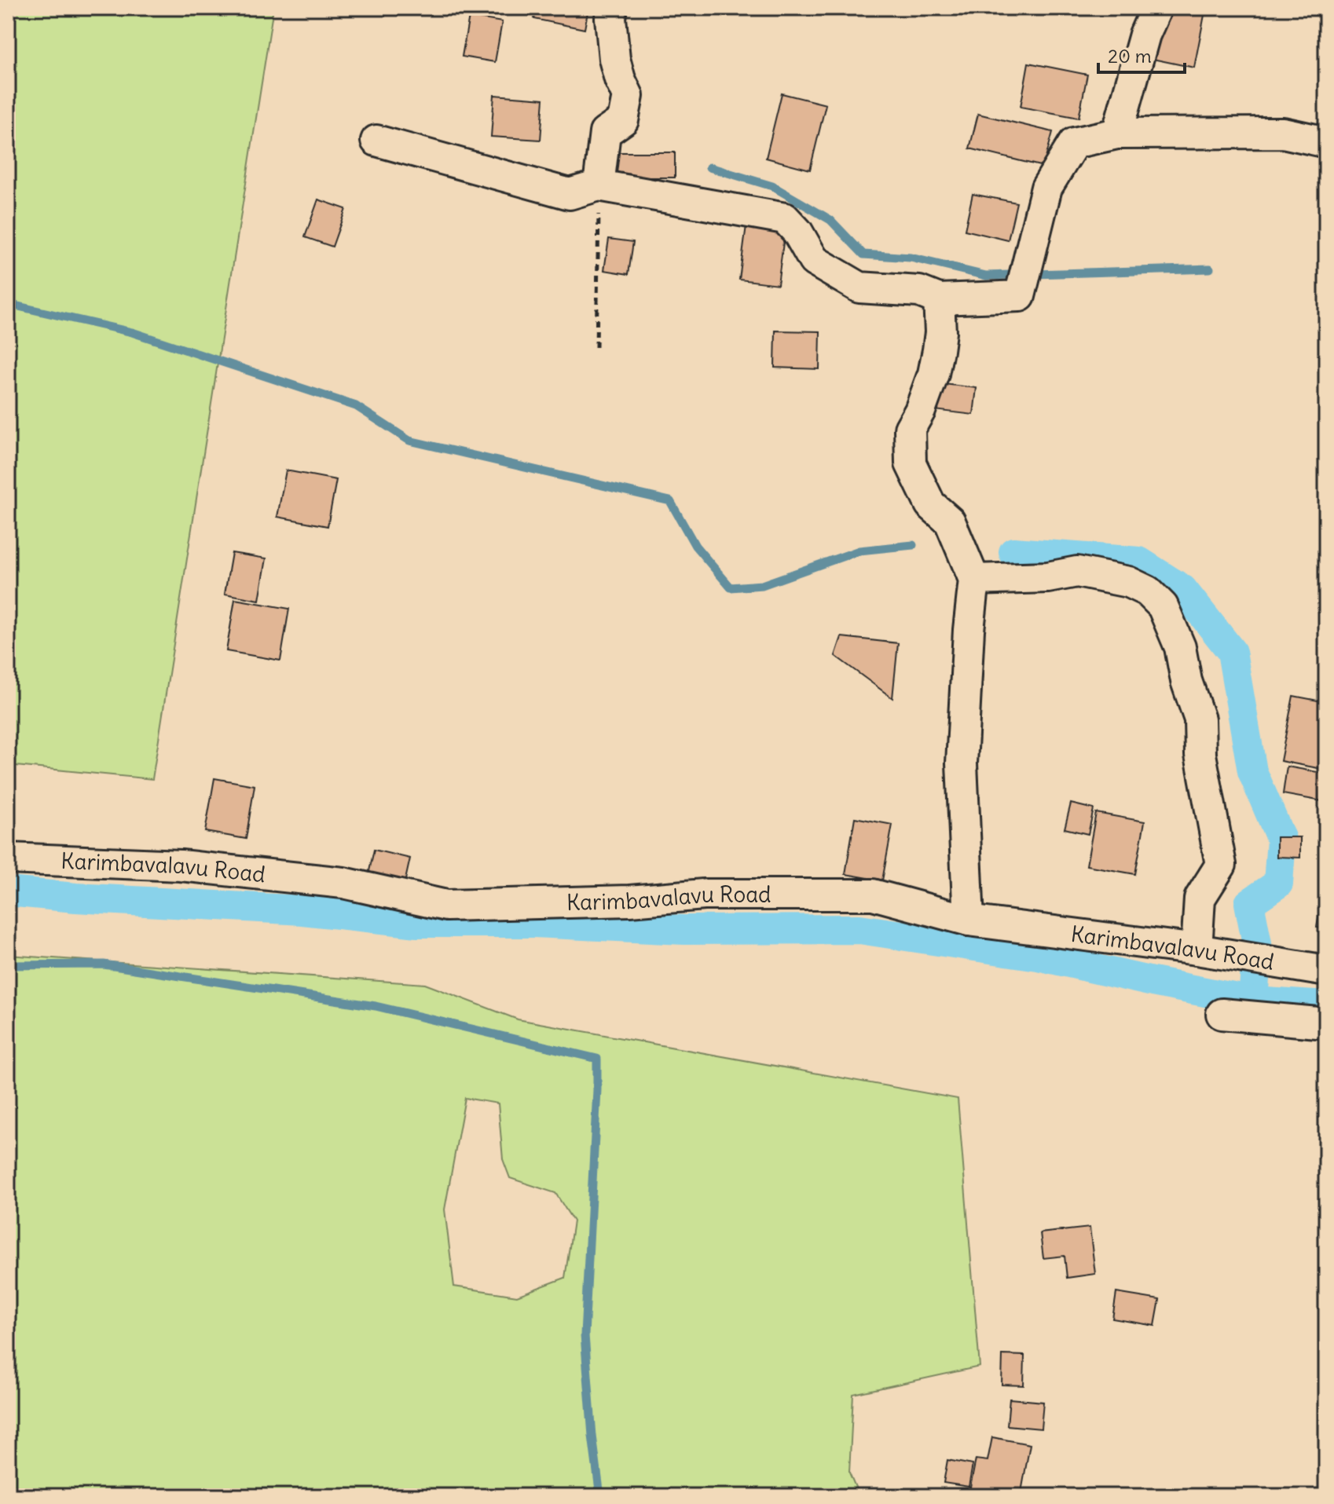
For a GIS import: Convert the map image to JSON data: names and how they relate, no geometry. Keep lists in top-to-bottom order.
{
  "streets": {
    "street": ["Karimbavalavu Road"]
  },
  "scale_bar": "20 m"
}
